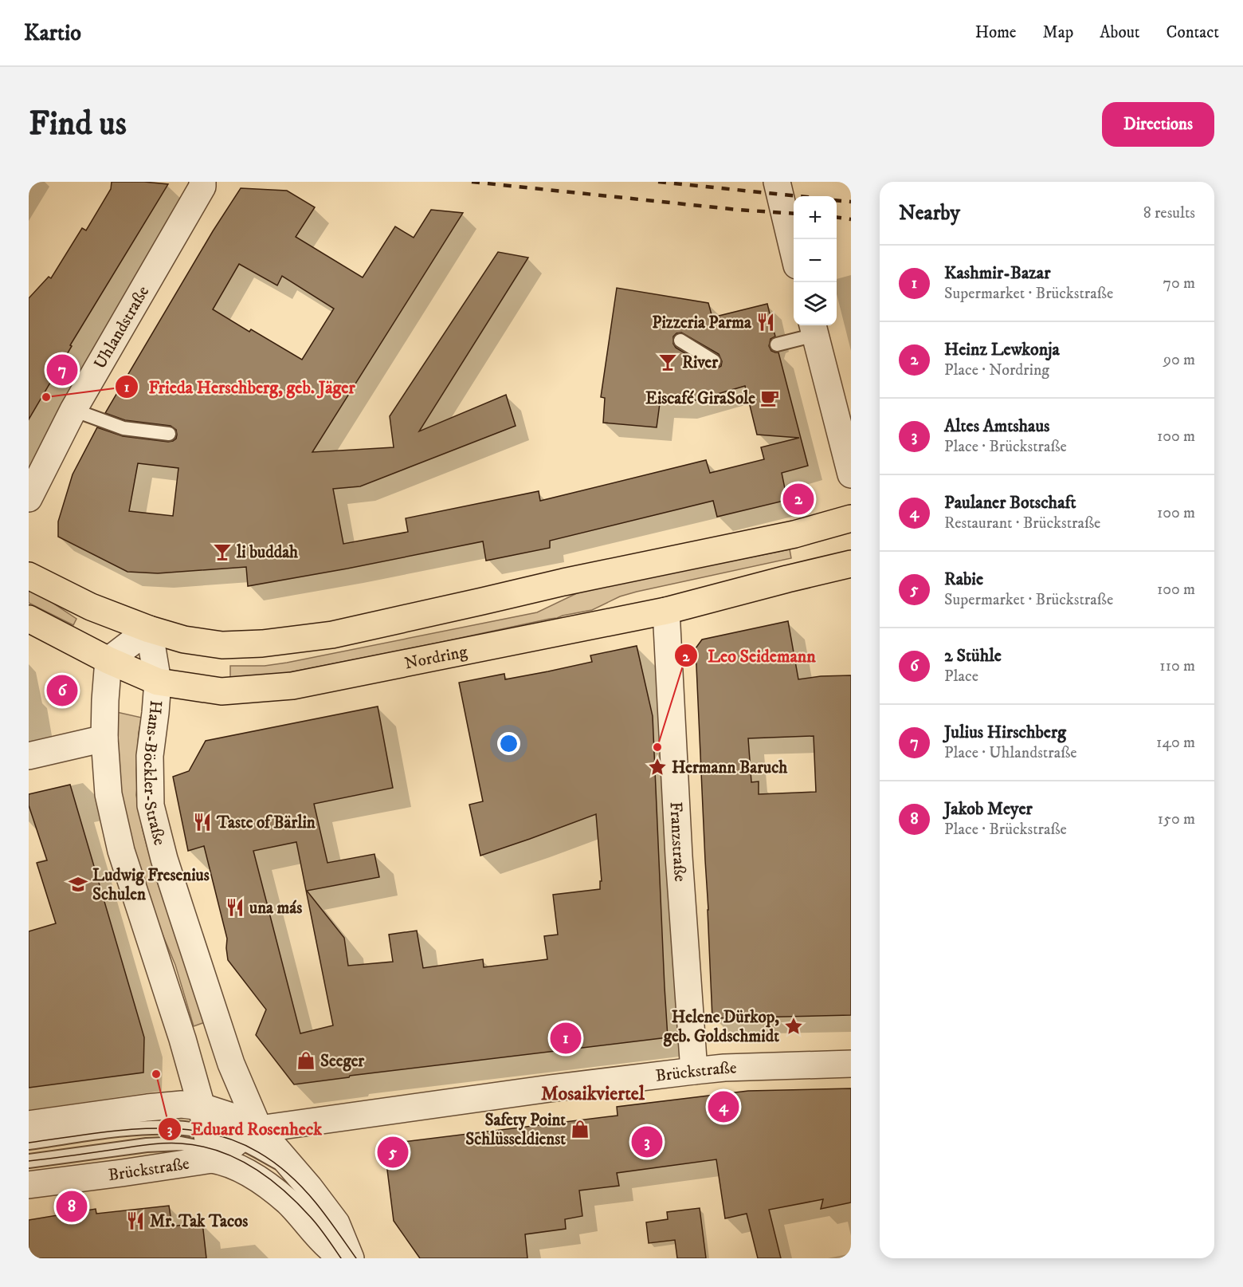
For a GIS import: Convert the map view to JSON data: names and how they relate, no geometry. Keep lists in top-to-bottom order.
{
  "streets": {
    "main road": ["Nordring"],
    "street": [
      "Uhlandstraße",
      "Hans-Böckler-Straße",
      "Franzstraße",
      "Brückstraße"
    ]
  },
  "crossings": [
    ["Nordring", "Hans-Böckler-Straße"],
    ["Nordring", "Franzstraße"],
    ["Hans-Böckler-Straße", "Brückstraße"],
    ["Franzstraße", "Brückstraße"]
  ],
  "districts": ["Mosaikviertel"],
  "places": {
    "restaurant": [
      "Pizzeria Parma",
      "Taste of Bärlin",
      "una más",
      "Mr. Tak Tacos"
    ],
    "bar": ["River", "li buddah"],
    "other": ["Frieda Herschberg, geb. Jäger", "Leo Seidemann", "Eduard Rosenheck"],
    "cafe": ["Eiscafé GiraSole"],
    "place": ["Hermann Baruch", "Helene Dürkop, geb. Goldschmidt"],
    "school or university": ["Ludwig Fresenius Schulen"],
    "shop": ["Seeger", "Safety Point Schlüsseldienst"]
  },
  "page": {
    "header": "Kartio",
    "nav": [
      "Home",
      "Map",
      "About",
      "Contact"
    ],
    "buttons": "Directions",
    "title": "Find us",
    "heading": ["Nearby", "8 results"],
    "map_buttons": ["+", "−"],
    "list": [
      {
        "mark": "1",
        "name": "Kashmir-Bazar",
        "note": "Supermarket · Brückstraße",
        "value": "70 m"
      },
      {
        "mark": "2",
        "name": "Heinz Lewkonja",
        "note": "Place · Nordring",
        "value": "90 m"
      },
      {
        "mark": "3",
        "name": "Altes Amtshaus",
        "note": "Place · Brückstraße",
        "value": "100 m"
      },
      {
        "mark": "4",
        "name": "Paulaner Botschaft",
        "note": "Restaurant · Brückstraße",
        "value": "100 m"
      },
      {
        "mark": "5",
        "name": "Rabie",
        "note": "Supermarket · Brückstraße",
        "value": "100 m"
      },
      {
        "mark": "6",
        "name": "2 Stühle",
        "note": "Place",
        "value": "110 m"
      },
      {
        "mark": "7",
        "name": "Julius Hirschberg",
        "note": "Place · Uhlandstraße",
        "value": "140 m"
      },
      {
        "mark": "8",
        "name": "Jakob Meyer",
        "note": "Place · Brückstraße",
        "value": "150 m"
      }
    ],
    "pins": [
      "7",
      "2",
      "6",
      "1",
      "4",
      "3",
      "5",
      "8"
    ]
  }
}
